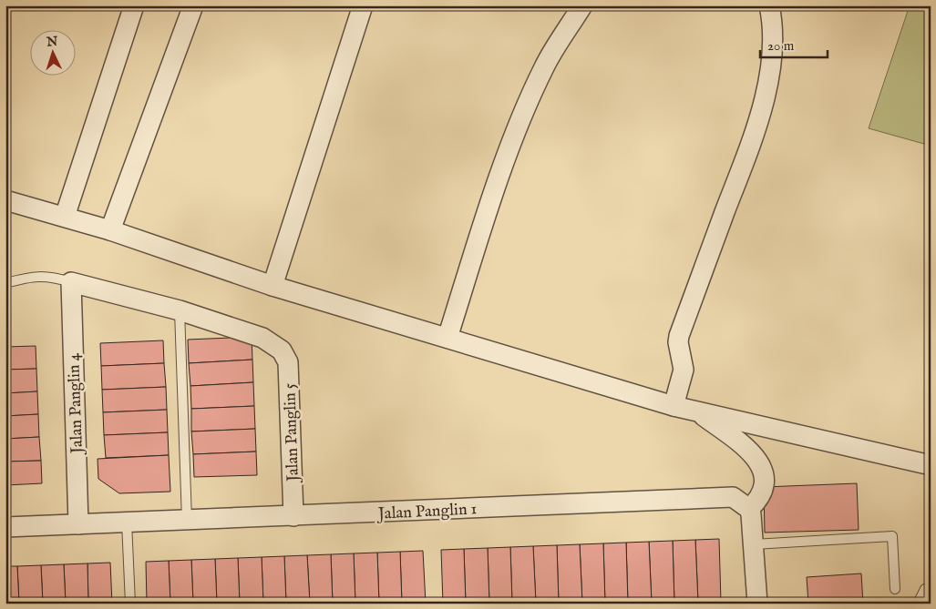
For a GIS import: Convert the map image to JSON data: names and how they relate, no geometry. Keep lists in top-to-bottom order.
{
  "streets": {
    "street": ["Jalan Panglin 4", "Jalan Panglin 5", "Jalan Panglin 1"]
  },
  "crossings": [
    ["Jalan Panglin 4", "Jalan Panglin 1"],
    ["Jalan Panglin 5", "Jalan Panglin 1"]
  ],
  "scale_bar": "20 m",
  "north": "top"
}
